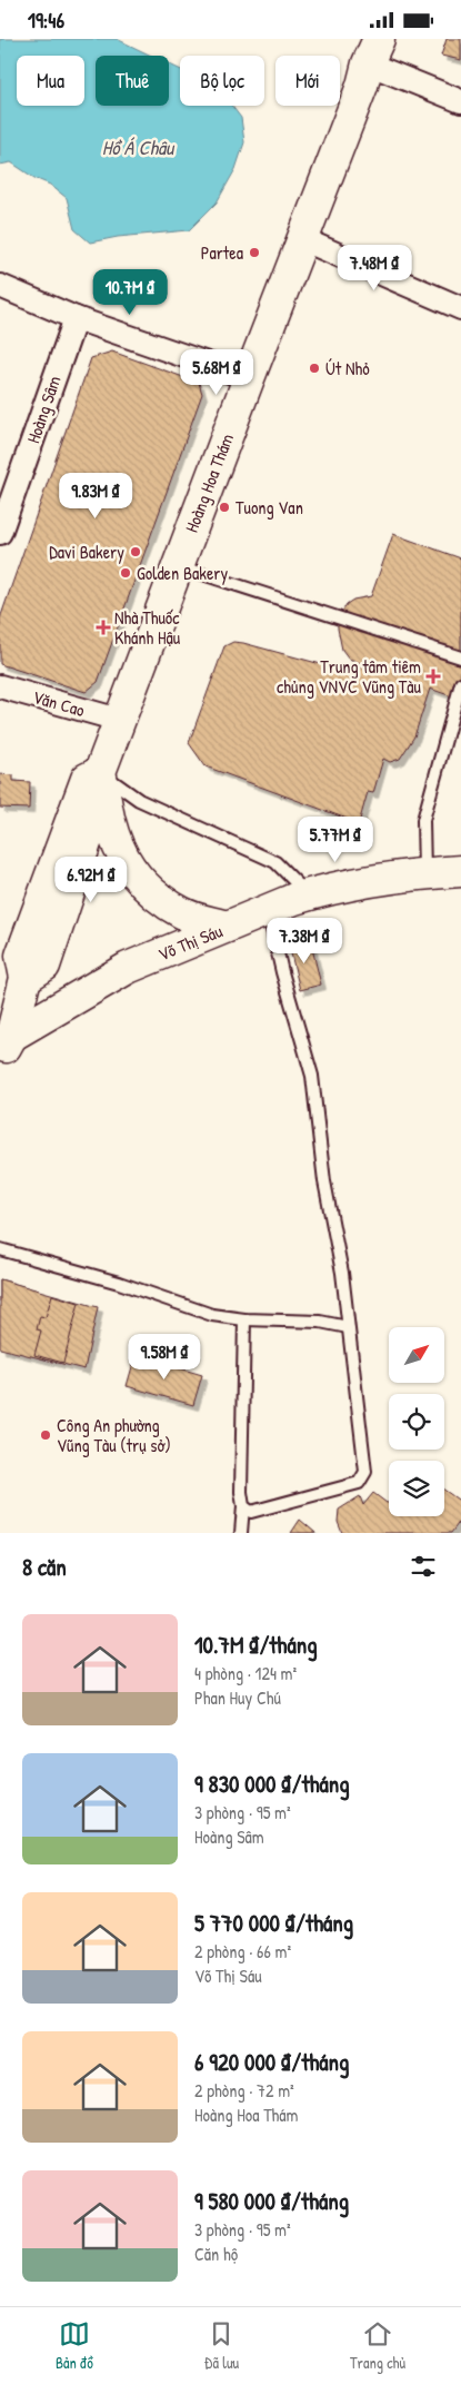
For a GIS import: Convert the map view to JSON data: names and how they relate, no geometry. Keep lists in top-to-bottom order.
{
  "streets": {
    "main road": ["Hoàng Hoa Thám", "Võ Thị Sáu"],
    "street": ["Hoàng Sâm", "Văn Cao"]
  },
  "crossings": [
    ["Hoàng Hoa Thám", "Văn Cao"],
    ["Hoàng Hoa Thám", "Võ Thị Sáu"]
  ],
  "water": ["Hồ Á Châu"],
  "places": {
    "other": [
      "Partea",
      "Út Nhỏ",
      "Tuong Van",
      "Davi Bakery",
      "Golden Bakery",
      "Công An phường Vũng Tàu (trụ sở)"
    ],
    "health": ["Nhà Thuốc Khánh Hậu", "Trung tâm tiêm chủng VNVC Vũng Tàu"]
  },
  "north": "top right",
  "page": {
    "status": "19:46",
    "chip": [
      "Mua",
      "Thuê",
      "Bộ lọc",
      "Mới"
    ],
    "price": [
      "7.48M ₫",
      "10.7M ₫",
      "5.68M ₫",
      "9.83M ₫",
      "5.77M ₫",
      "6.92M ₫",
      "7.38M ₫",
      "9.58M ₫"
    ],
    "heading": "8 căn",
    "list": [
      {
        "name": "10.7M ₫/tháng",
        "note": "4 phòng · 124 m² · Phan Huy Chú"
      },
      {
        "name": "9 830 000 ₫/tháng",
        "note": "3 phòng · 95 m² · Hoàng Sâm"
      },
      {
        "name": "5 770 000 ₫/tháng",
        "note": "2 phòng · 66 m² · Võ Thị Sáu"
      },
      {
        "name": "6 920 000 ₫/tháng",
        "note": "2 phòng · 72 m² · Hoàng Hoa Thám"
      },
      {
        "name": "9 580 000 ₫/tháng",
        "note": "3 phòng · 95 m² · Căn hộ"
      }
    ],
    "tabs": ["Bản đồ", "Đã lưu", "Trang chủ"]
  }
}
